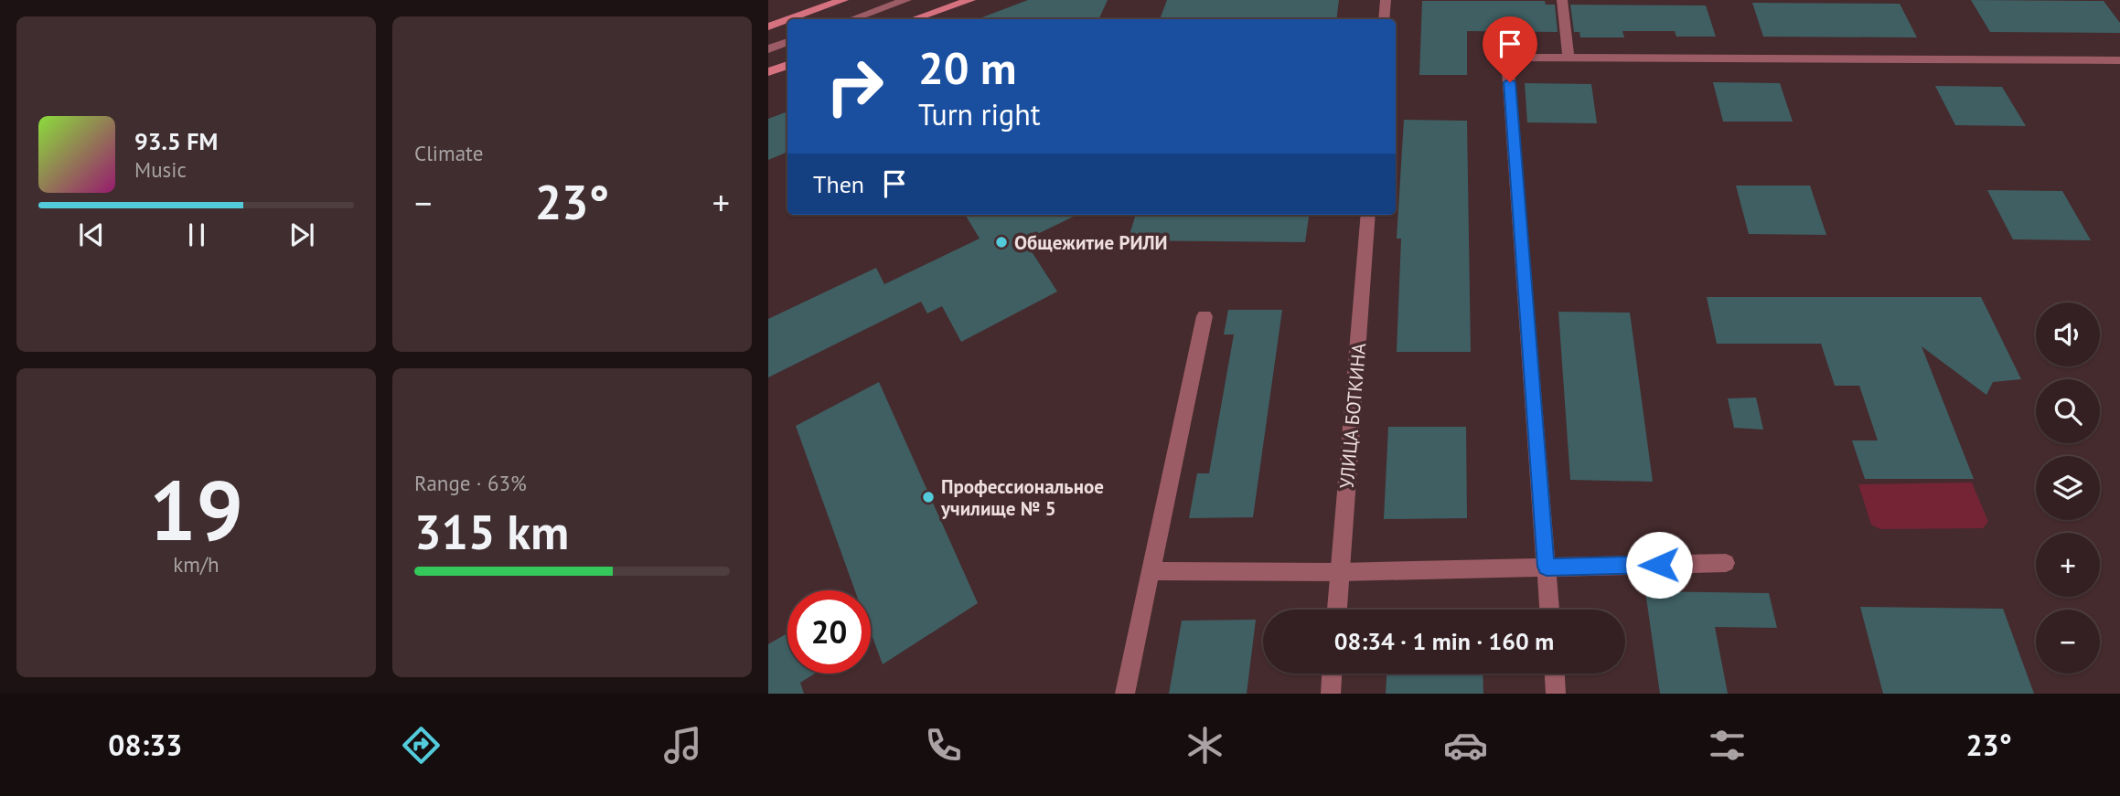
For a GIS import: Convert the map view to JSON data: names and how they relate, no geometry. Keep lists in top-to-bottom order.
{
  "streets": {
    "street": ["УЛИЦА БОТКИНА"]
  },
  "places": ["Общежитие РИЛИ", "Профессиональное училище № 5"],
  "page": {
    "tile": [
      "Climate",
      ["19", "km/h"],
      ["Range · 63%", "315 km"]
    ],
    "turn": ["20 m", "Turn right"],
    "song": ["93.5 FM", "Music"],
    "then": "Then",
    "heat": ["−", "23°", "+"],
    "map_buttons": ["+", "−"],
    "limit": "20",
    "trip": "08:34 · 1 min · 160 m",
    "tabs": ["08:33", "23°"]
  }
}
